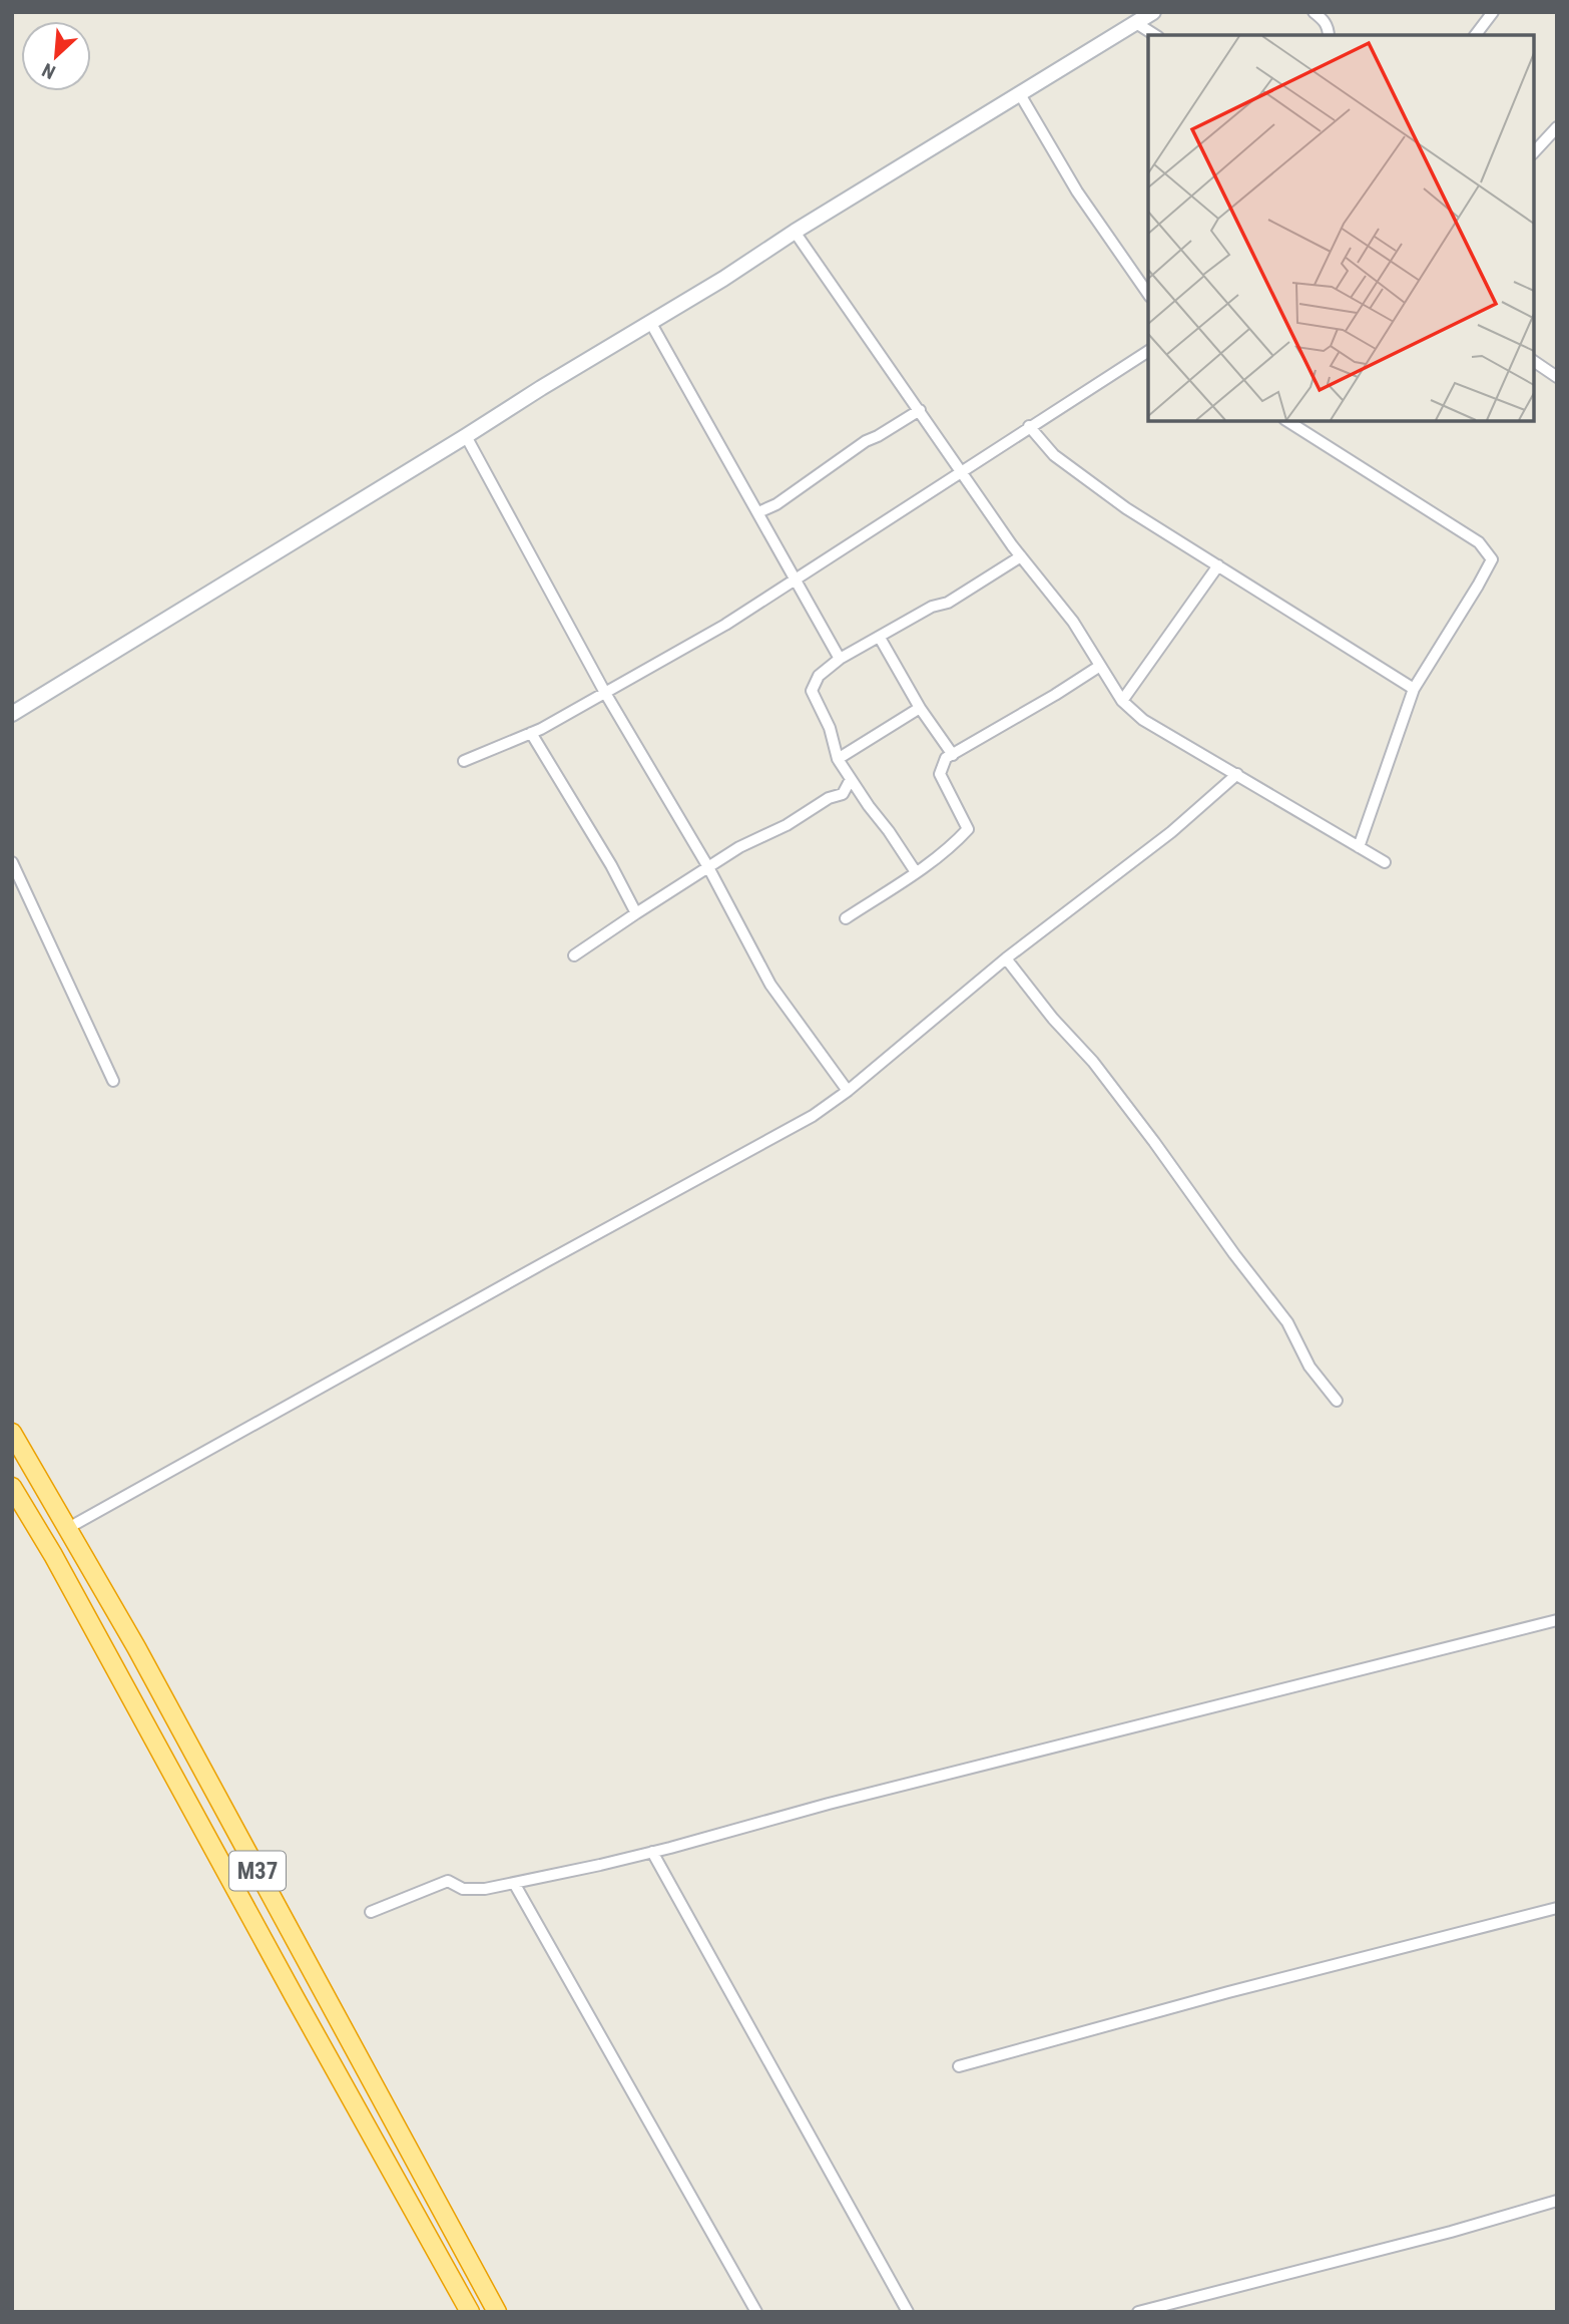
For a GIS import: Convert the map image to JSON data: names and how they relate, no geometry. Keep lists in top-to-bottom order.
{
  "streets": {
    "highway": ["M37"]
  },
  "north": "bottom left"
}
